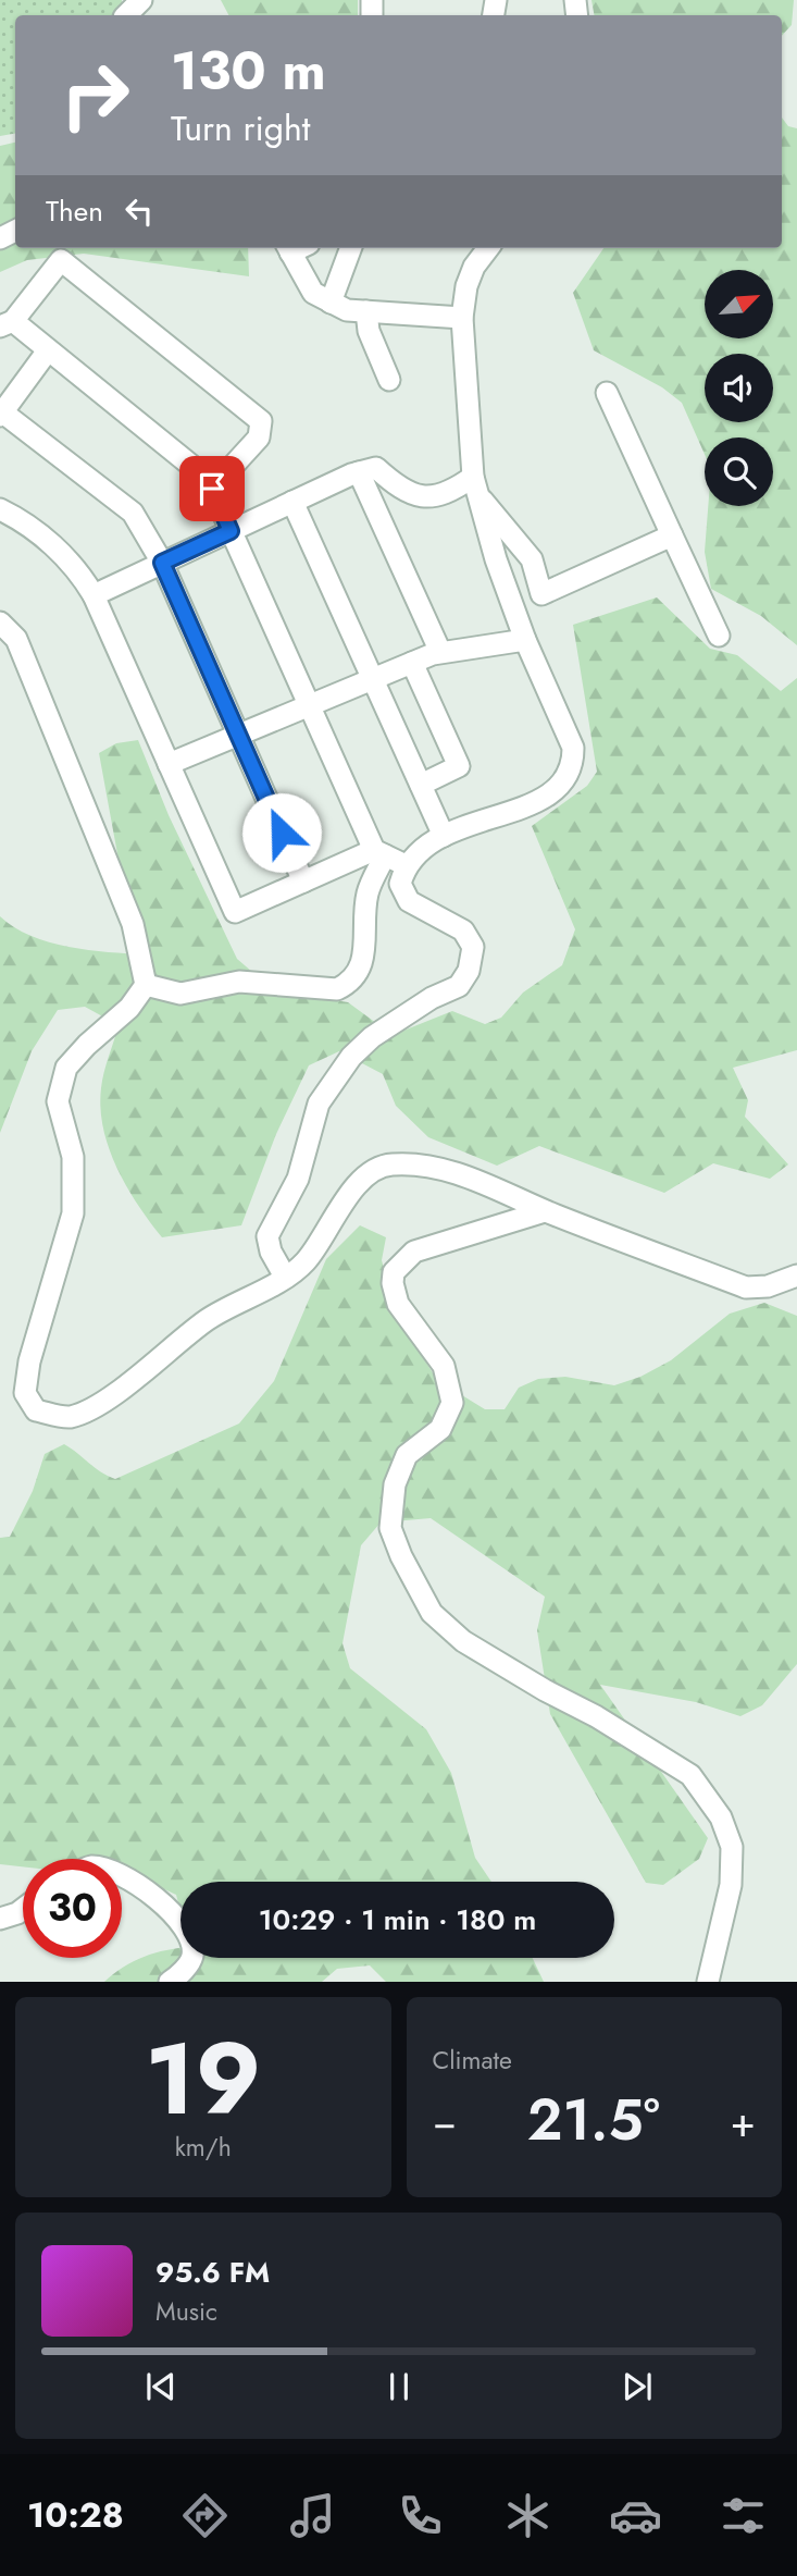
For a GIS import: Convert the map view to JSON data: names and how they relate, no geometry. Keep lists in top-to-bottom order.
{
  "north": "top right",
  "page": {
    "turn": ["130 m", "Turn right"],
    "then": "Then",
    "limit": "30",
    "trip": "10:29 · 1 min · 180 m",
    "tile": [
      ["19", "km/h"],
      "Climate"
    ],
    "heat": ["−", "21.5°", "+"],
    "song": ["95.6 FM", "Music"],
    "tabs": "10:28"
  }
}
